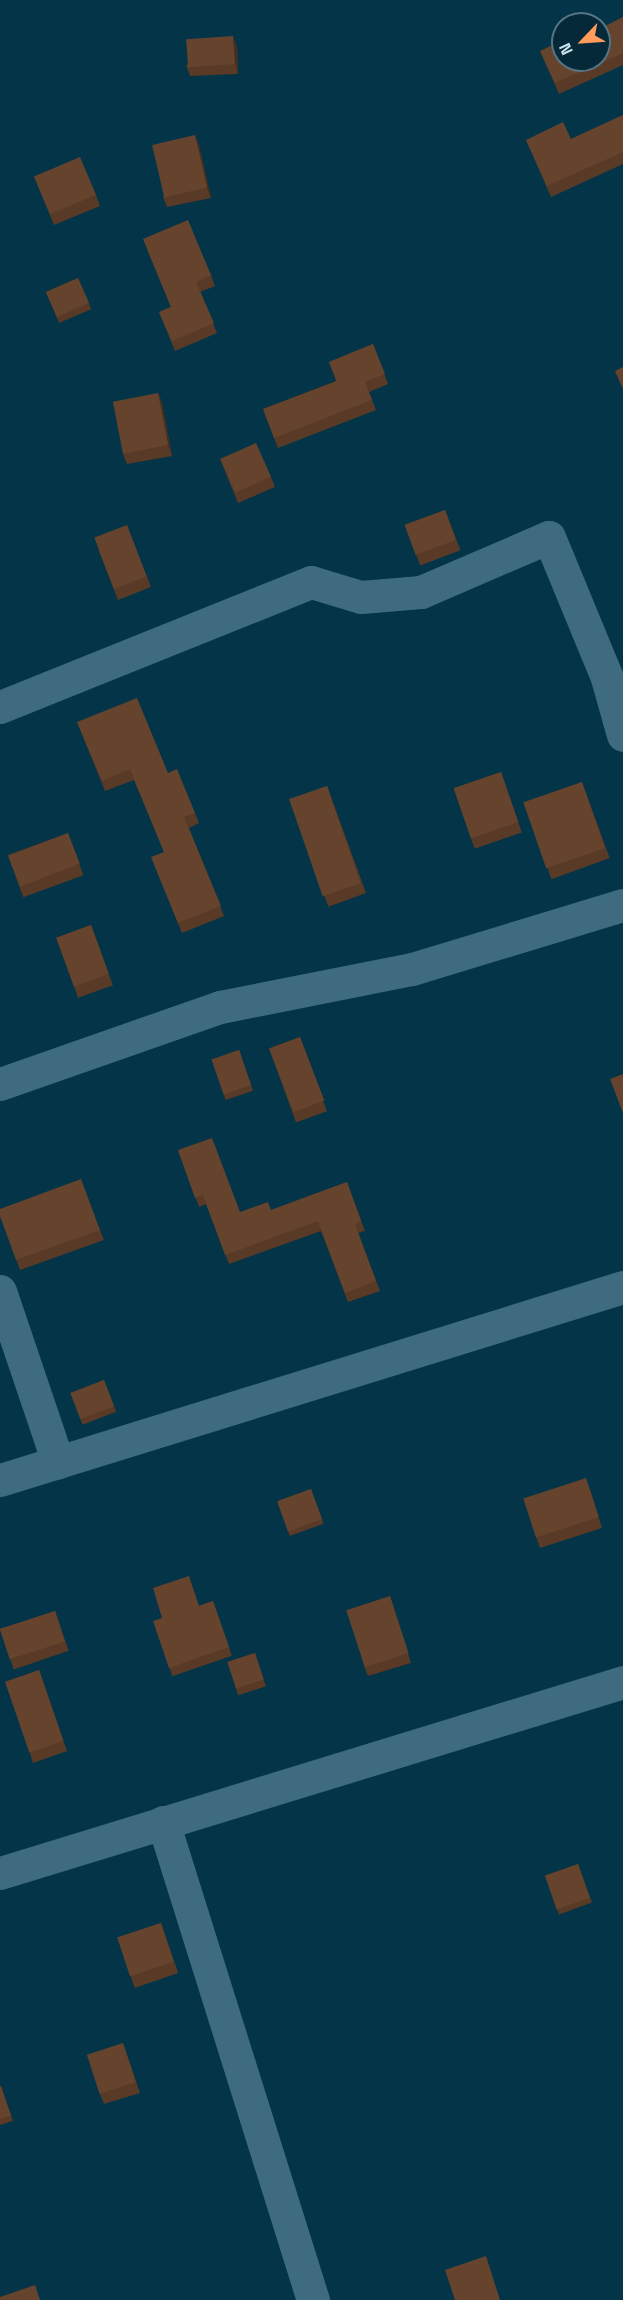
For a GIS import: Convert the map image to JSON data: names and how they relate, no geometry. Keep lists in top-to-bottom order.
{
  "north": "bottom left"
}
